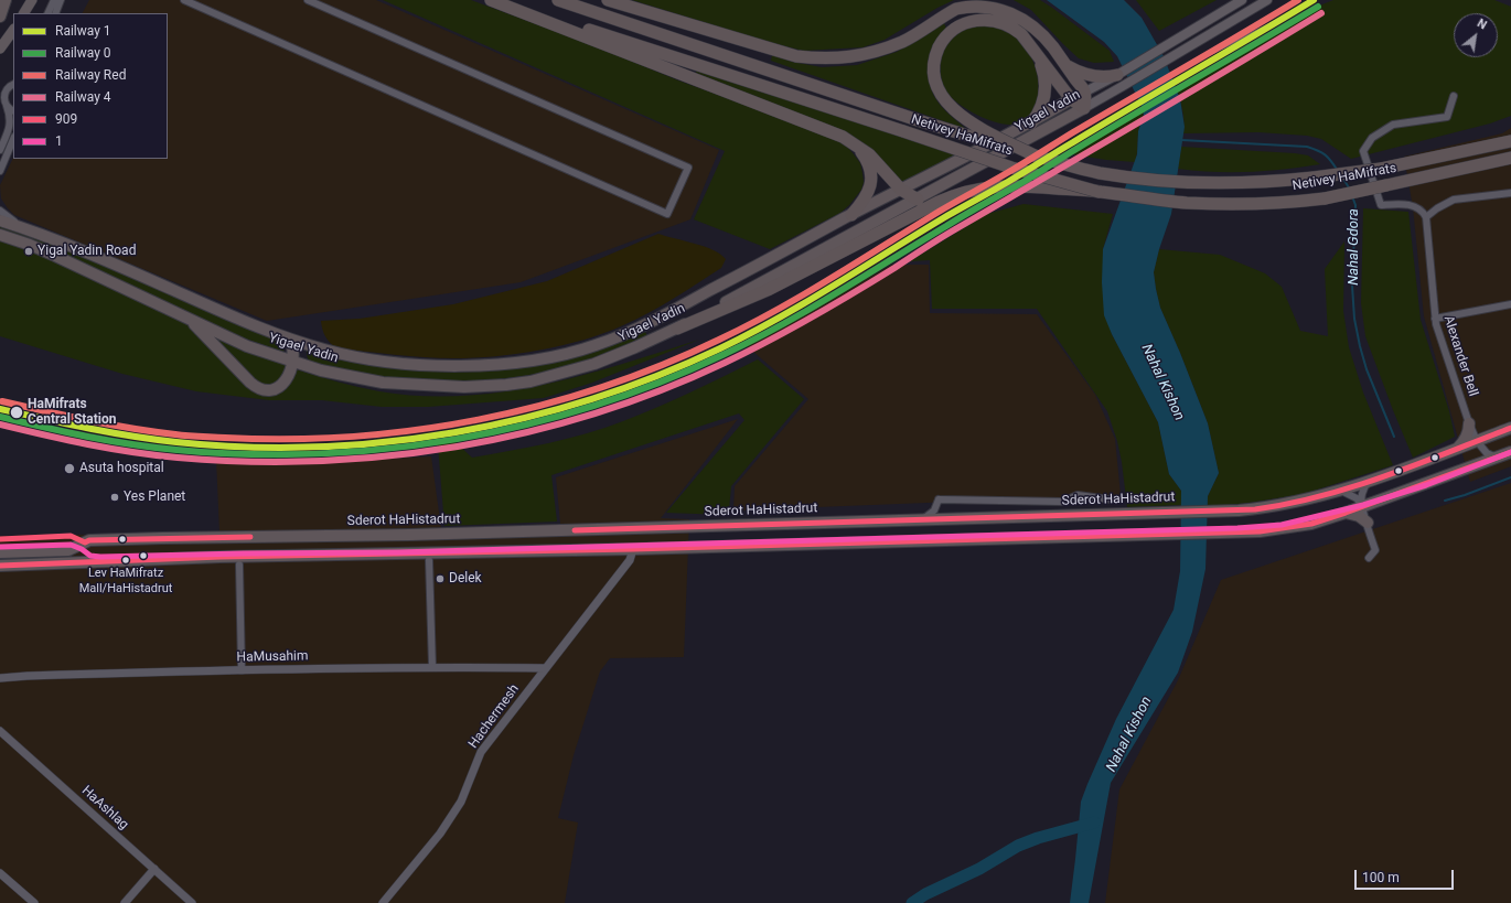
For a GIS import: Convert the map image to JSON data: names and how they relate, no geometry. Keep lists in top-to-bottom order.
{
  "streets": {
    "highway": ["Yigael Yadin", "Netivey HaMifrats", "Sderot HaHistadrut"],
    "street": [
      "Alexander Bell",
      "HaMusahim",
      "Hachermesh",
      "HaAshlag"
    ]
  },
  "crossings": [
    ["Alexander Bell", "Sderot HaHistadrut"],
    ["HaMusahim", "Hachermesh"]
  ],
  "water": ["Nahal Gdora", "Nahal Kishon"],
  "places": [
    "Yigal Yadin Road",
    "HaMifrats Central Station",
    "Asuta hospital",
    "Yes Planet",
    "Lev HaMifratz Mall/HaHistadrut",
    "Delek"
  ],
  "lines": [
    "rail line 1",
    "rail line Red",
    "rail line 0",
    "rail line 4",
    "transit line 909",
    "transit line 1"
  ],
  "legend": [
    "Railway 1",
    "Railway 0",
    "Railway Red",
    "Railway 4",
    "909",
    "1"
  ],
  "scale_bar": "100 m",
  "north": "top right"
}
